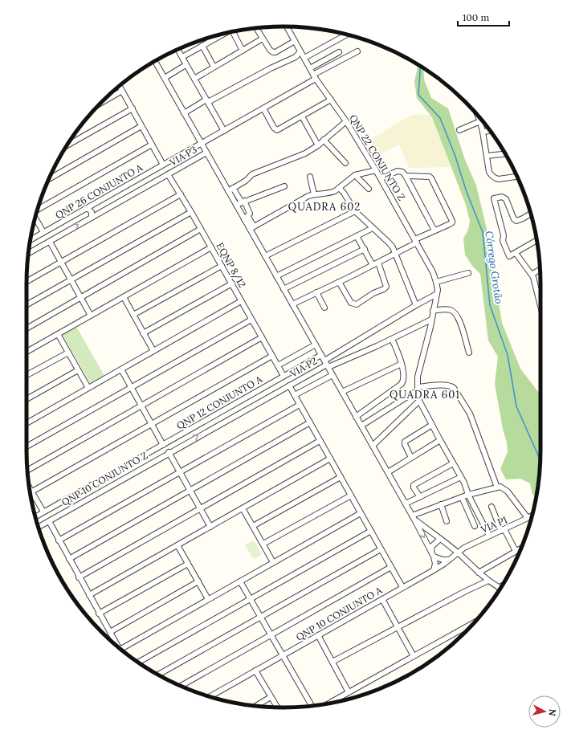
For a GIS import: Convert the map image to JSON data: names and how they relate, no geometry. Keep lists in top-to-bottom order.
{
  "streets": {
    "street": [
      "VIA P3",
      "QNP 22 CONJUNTO Z",
      "QNP 26 CONJUNTO A",
      "EQNP 8/12",
      "VIA P2",
      "QNP 12 CONJUNTO A",
      "QNP 10 CONJUNTO Z",
      "VIA P1",
      "QNP 10 CONJUNTO A"
    ]
  },
  "crossings": [
    ["VIA P3", "QNP 22 CONJUNTO Z"],
    ["VIA P3", "QNP 26 CONJUNTO A"],
    ["VIA P3", "EQNP 8/12"],
    ["QNP 22 CONJUNTO Z", "VIA P1"],
    ["EQNP 8/12", "VIA P2"],
    ["EQNP 8/12", "QNP 12 CONJUNTO A"],
    ["VIA P2", "QNP 12 CONJUNTO A"],
    ["VIA P2", "QNP 10 CONJUNTO Z"]
  ],
  "districts": ["QUADRA 602", "QUADRA 601"],
  "water": ["Córrego Grotão"],
  "scale_bar": "100 m",
  "north": "right"
}
